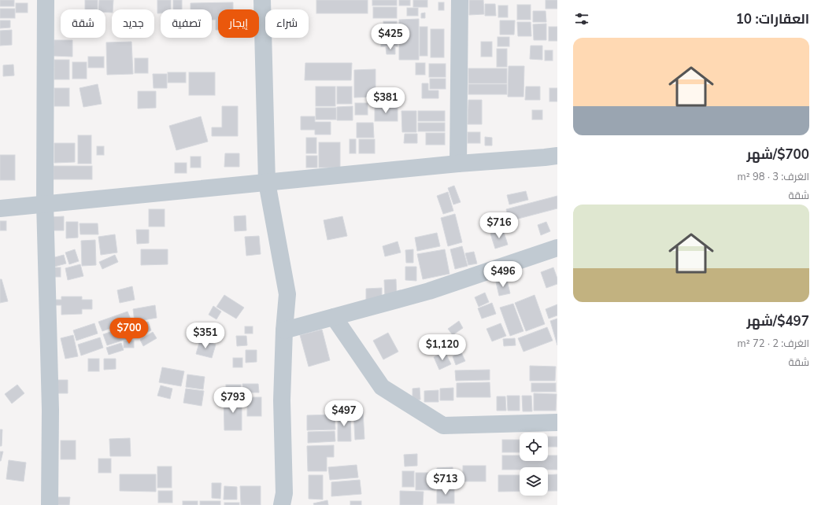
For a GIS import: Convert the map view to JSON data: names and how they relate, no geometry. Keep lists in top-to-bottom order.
{
  "page": {
    "heading": "العقارات: 10",
    "chip": [
      "شراء",
      "إيجار",
      "تصفية",
      "جديد",
      "شقة"
    ],
    "price": [
      "$425",
      "$381",
      "$716",
      "$496",
      "$700",
      "$351",
      "$1,120",
      "$793",
      "$497",
      "$713"
    ],
    "list": [
      {
        "name": "$700/شهر",
        "note": "الغرف: 3 · 98 m² · شقة"
      },
      {
        "name": "$497/شهر",
        "note": "الغرف: 2 · 72 m² · شقة"
      }
    ]
  }
}
